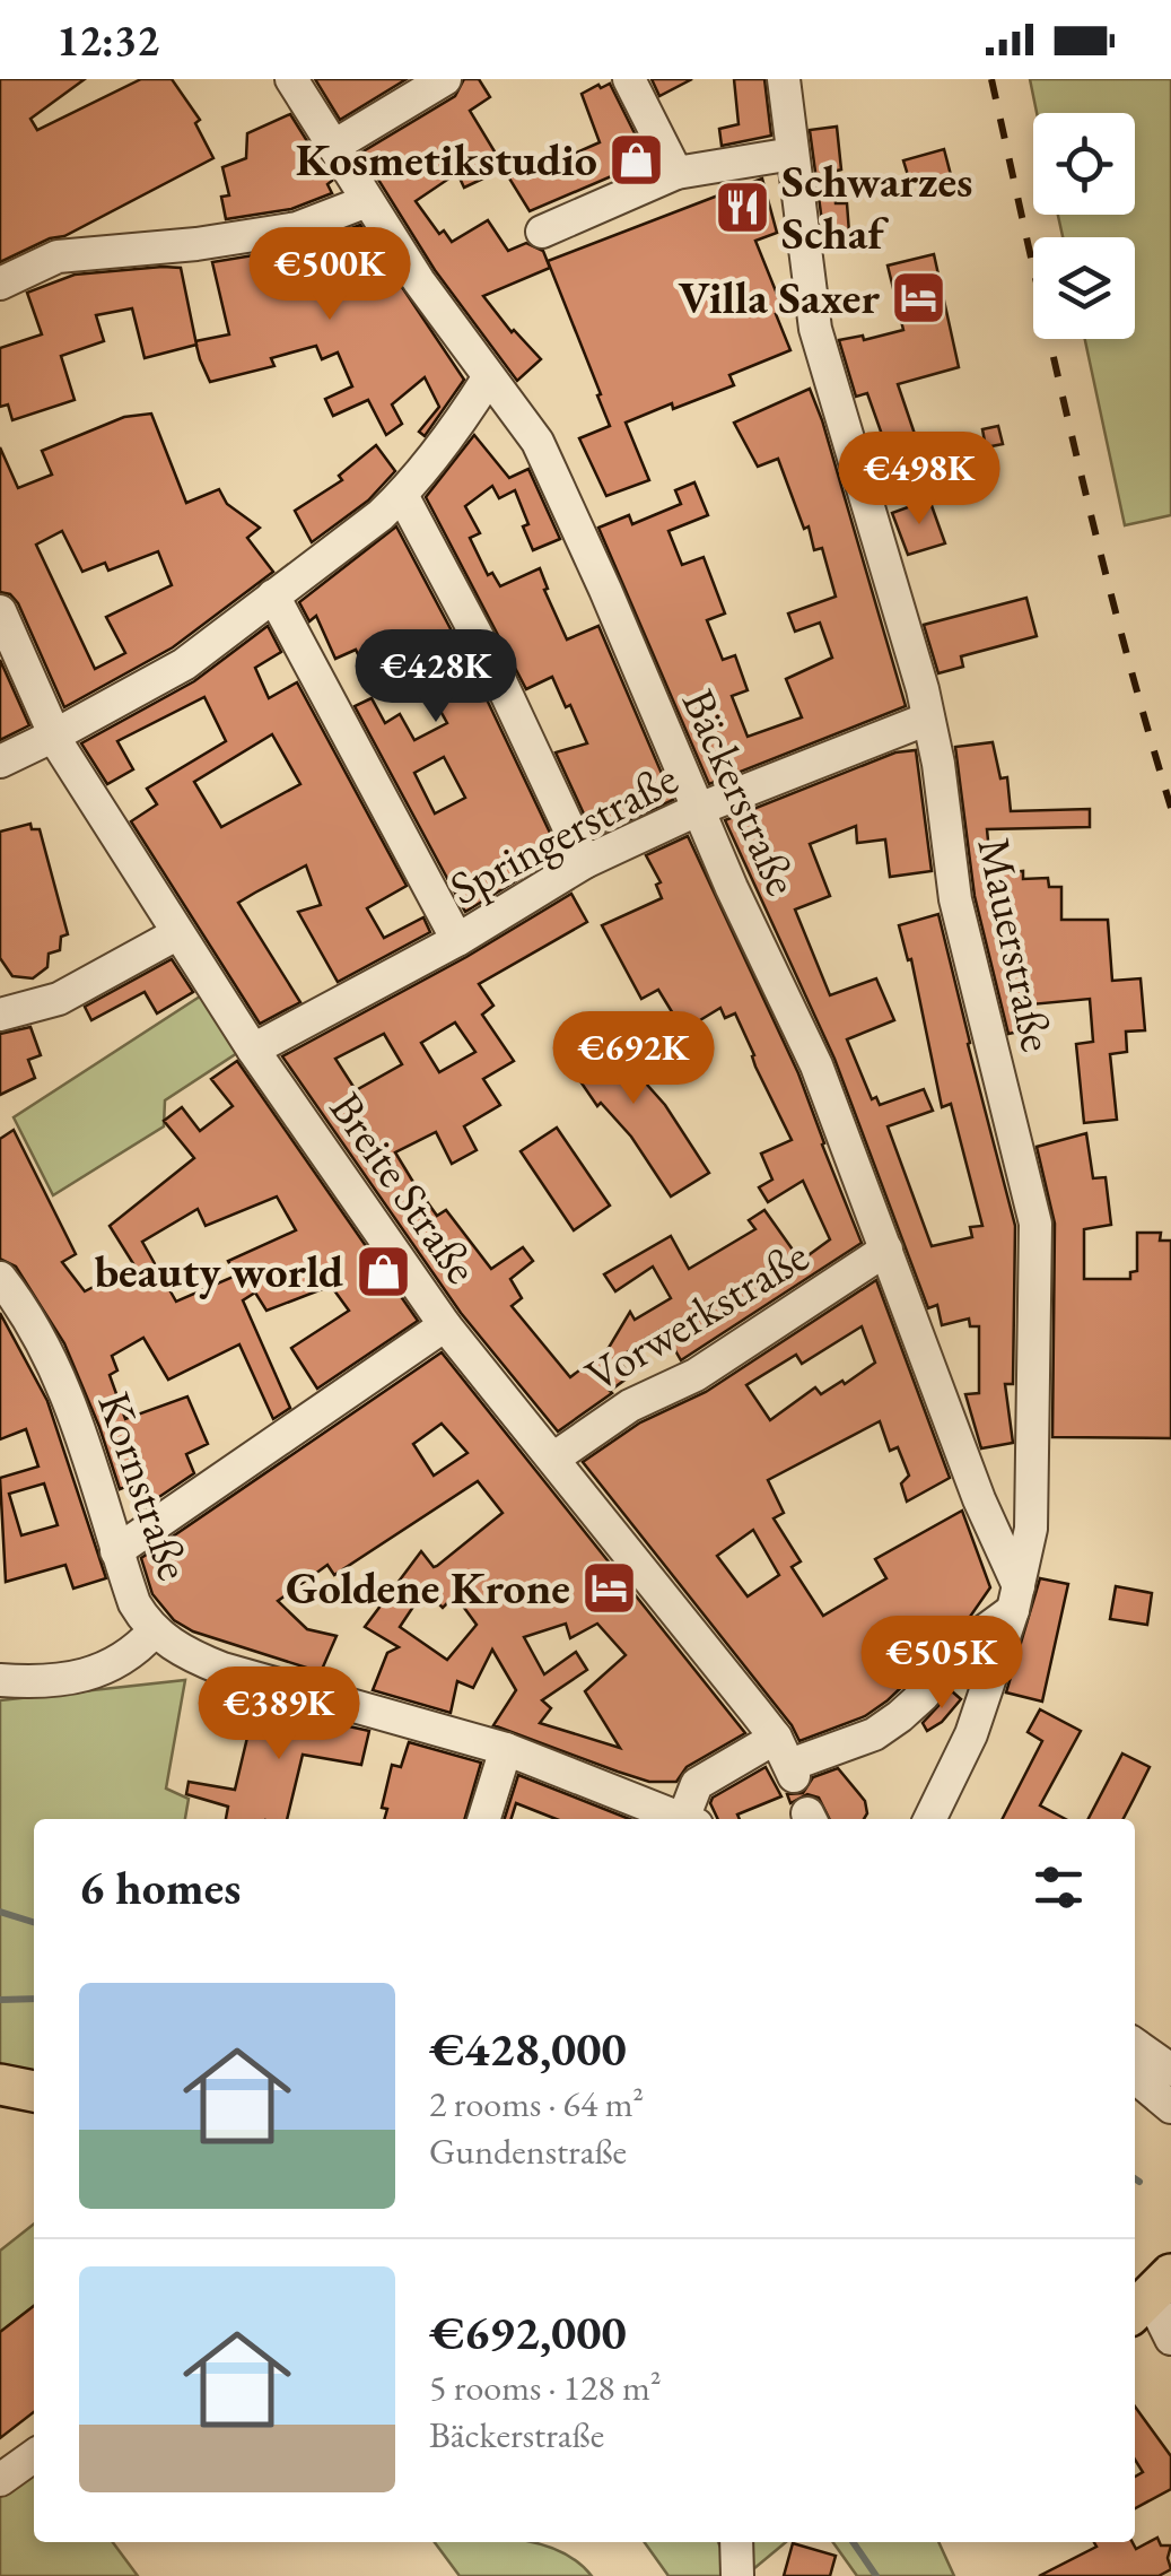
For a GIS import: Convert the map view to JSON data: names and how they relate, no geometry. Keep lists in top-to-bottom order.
{
  "streets": {
    "street": [
      "Bäckerstraße",
      "Springerstraße",
      "Mauerstraße",
      "Breite Straße",
      "Vorwerkstraße",
      "Kornstraße"
    ]
  },
  "crossings": [
    ["Bäckerstraße", "Springerstraße"],
    ["Bäckerstraße", "Mauerstraße"],
    ["Bäckerstraße", "Vorwerkstraße"],
    ["Springerstraße", "Mauerstraße"],
    ["Springerstraße", "Breite Straße"],
    ["Breite Straße", "Vorwerkstraße"]
  ],
  "places": {
    "shop": ["Kosmetikstudio", "beauty world"],
    "restaurant": ["Schwarzes Schaf"],
    "hotel": ["Villa Saxer", "Goldene Krone"]
  },
  "page": {
    "status": "12:32",
    "price": [
      "€500K",
      "€498K",
      "€428K",
      "€692K",
      "€505K",
      "€389K"
    ],
    "heading": "6 homes",
    "list": [
      {
        "name": "€428,000",
        "note": "2 rooms · 64 m² · Gundenstraße"
      },
      {
        "name": "€692,000",
        "note": "5 rooms · 128 m² · Bäckerstraße"
      }
    ]
  }
}
